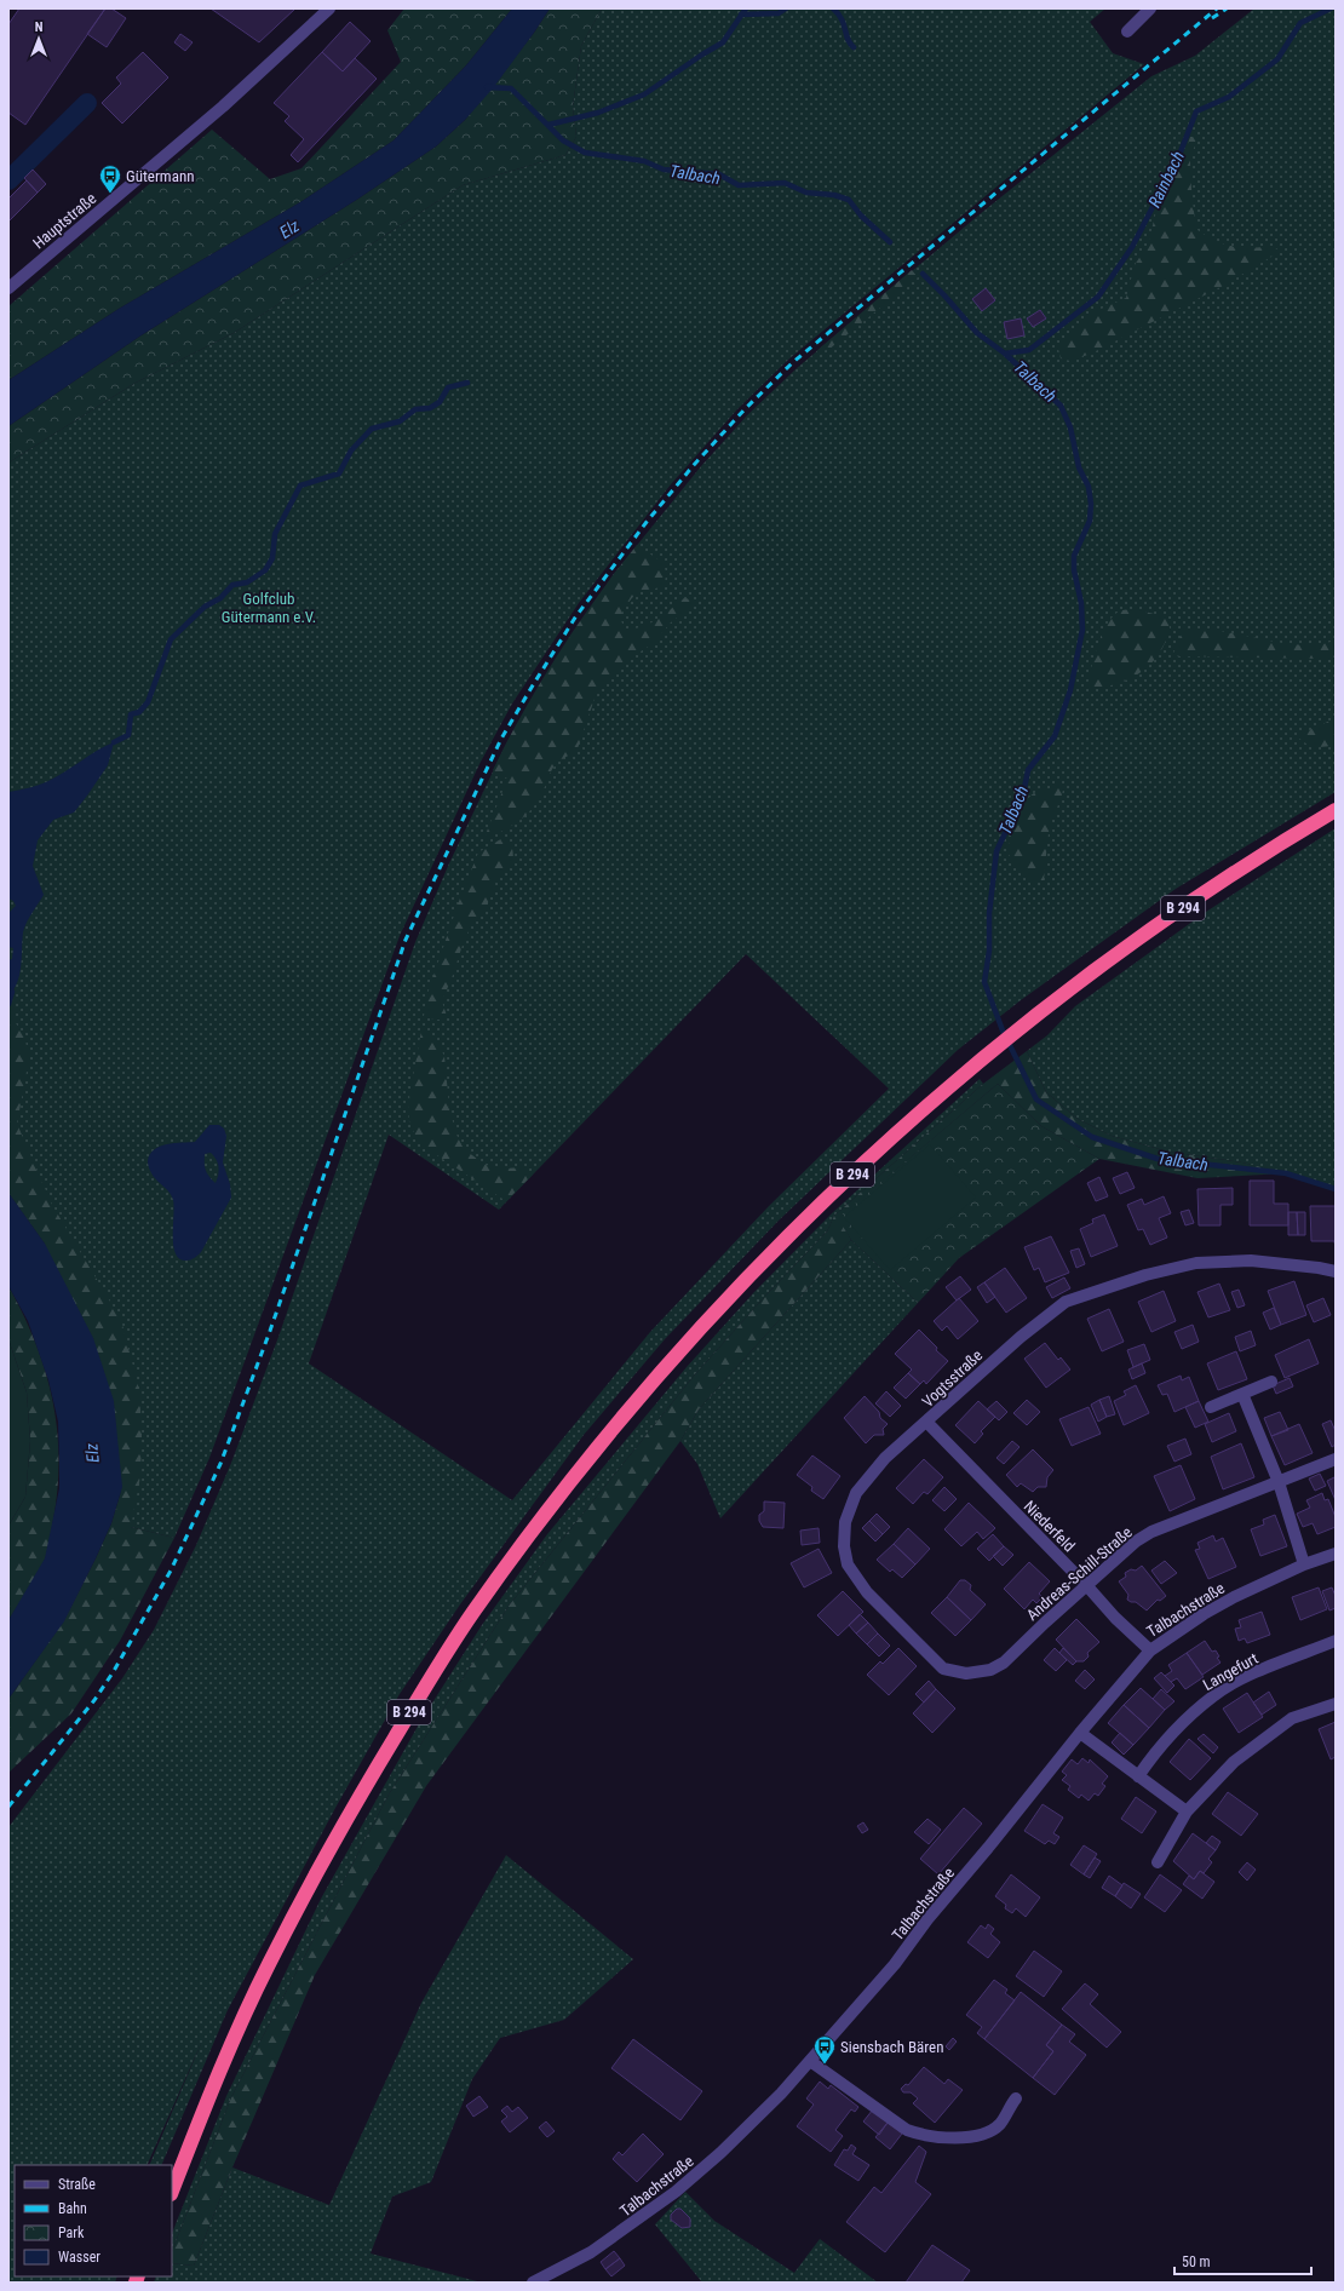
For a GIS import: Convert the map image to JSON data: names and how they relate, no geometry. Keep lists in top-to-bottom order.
{
  "streets": {
    "highway": ["B 294"],
    "street": [
      "Hauptstraße",
      "Vogtsstraße",
      "Niederfeld",
      "Andreas-Schill-Straße",
      "Talbachstraße",
      "Langefurt"
    ]
  },
  "crossings": [
    ["Vogtsstraße", "Niederfeld"],
    ["Vogtsstraße", "Andreas-Schill-Straße"],
    ["Niederfeld", "Andreas-Schill-Straße"],
    ["Niederfeld", "Talbachstraße"]
  ],
  "water": ["Talbach", "Rainbach", "Elz"],
  "parks": ["Golfclub Gütermann e.V."],
  "places": {
    "bus stop": ["Gütermann", "Siensbach Bären"]
  },
  "legend": [
    "Straße",
    "Bahn",
    "Park",
    "Wasser"
  ],
  "scale_bar": "50 m",
  "north": "top"
}
